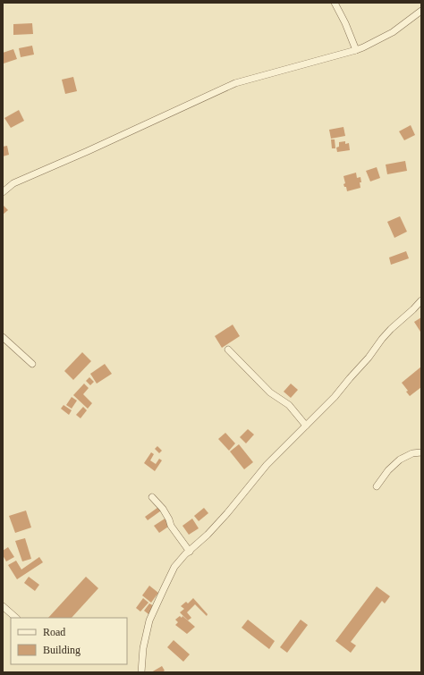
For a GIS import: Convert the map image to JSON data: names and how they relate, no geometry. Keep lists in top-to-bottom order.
{
  "legend": ["Road", "Building"]
}
